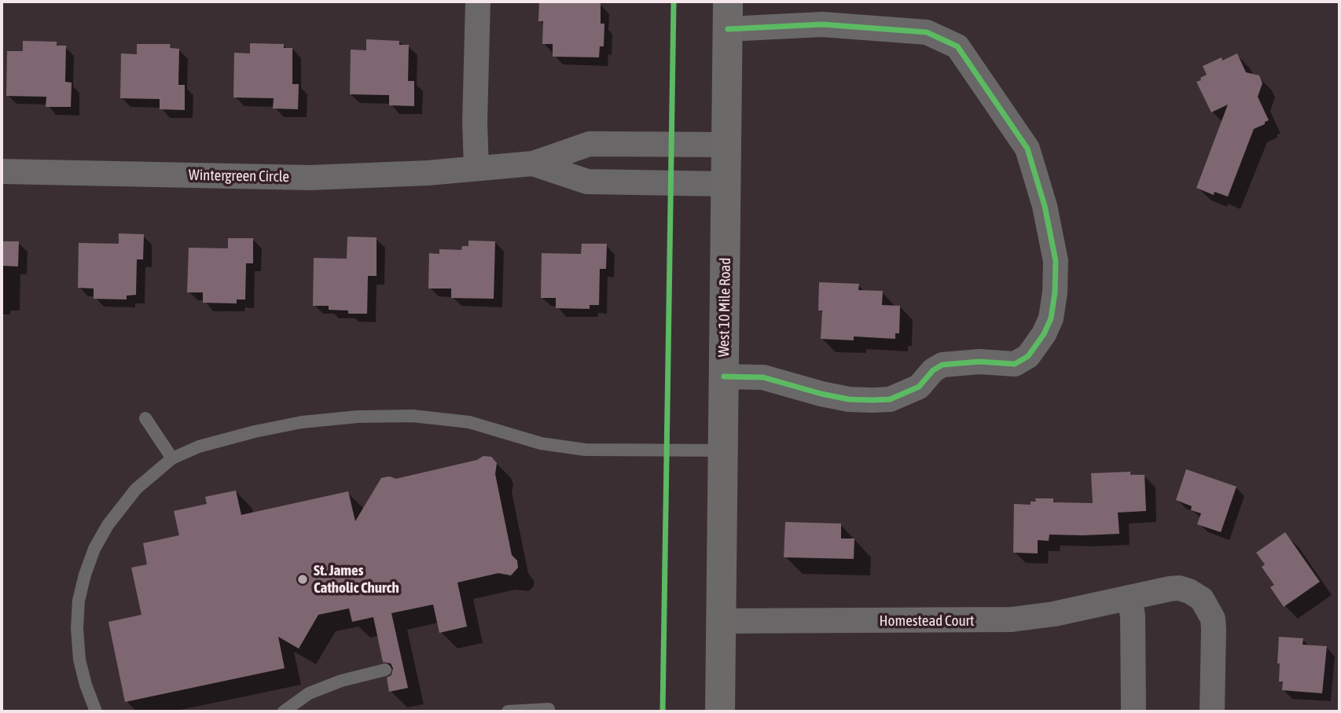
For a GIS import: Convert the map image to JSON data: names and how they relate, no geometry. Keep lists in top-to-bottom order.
{
  "streets": {
    "main road": ["West 10 Mile Road"],
    "street": ["Wintergreen Circle", "Homestead Court"]
  },
  "crossings": [
    ["Wintergreen Circle", "West 10 Mile Road"],
    ["West 10 Mile Road", "Homestead Court"]
  ],
  "places": ["St. James Catholic Church"]
}
